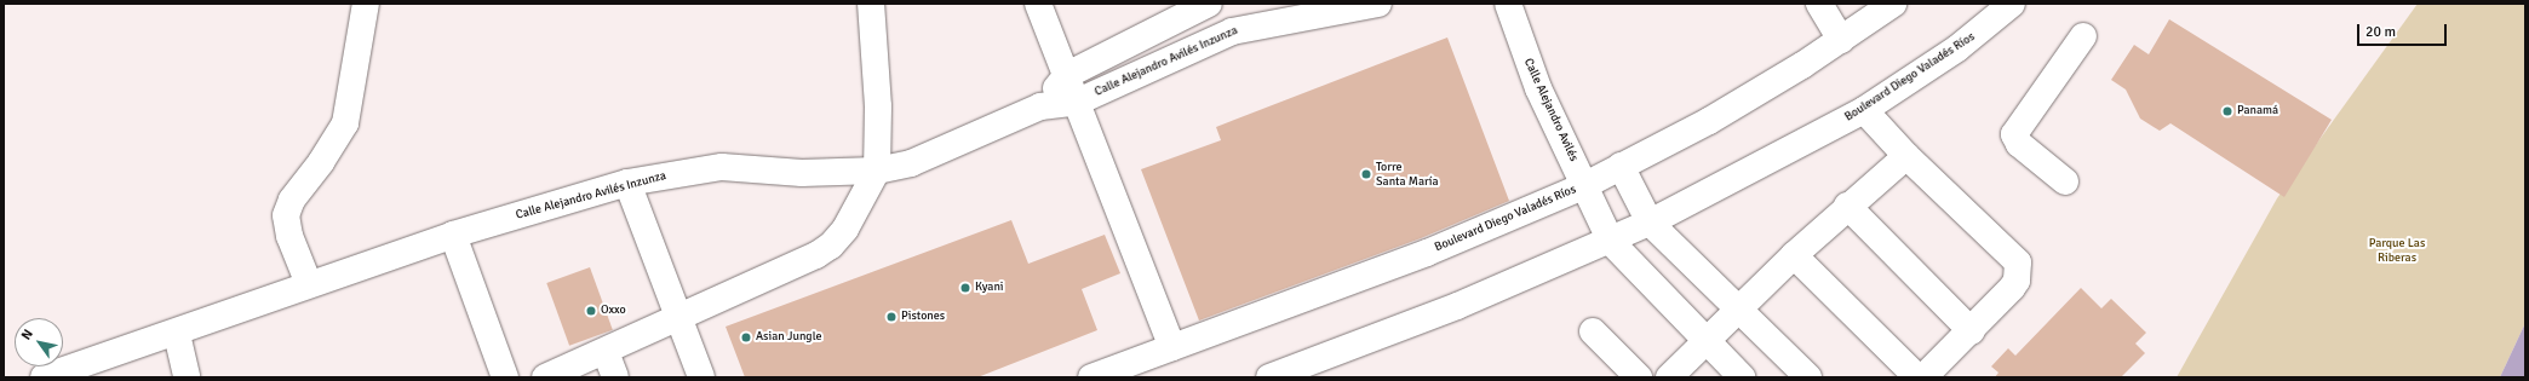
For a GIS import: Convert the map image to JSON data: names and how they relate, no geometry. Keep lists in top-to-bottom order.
{
  "streets": {
    "street": ["Calle Alejandro Avilés Inzunza", "Boulevard Diego Valadés Ríos", "Calle Alejandro Avilés"]
  },
  "crossings": [
    ["Boulevard Diego Valadés Ríos", "Calle Alejandro Avilés"]
  ],
  "parks": ["Parque Las Riberas"],
  "places": [
    "Panamá",
    "Torre Santa María",
    "Kyani",
    "Oxxo",
    "Pistones",
    "Asian Jungle"
  ],
  "scale_bar": "20 m",
  "north": "top left"
}
